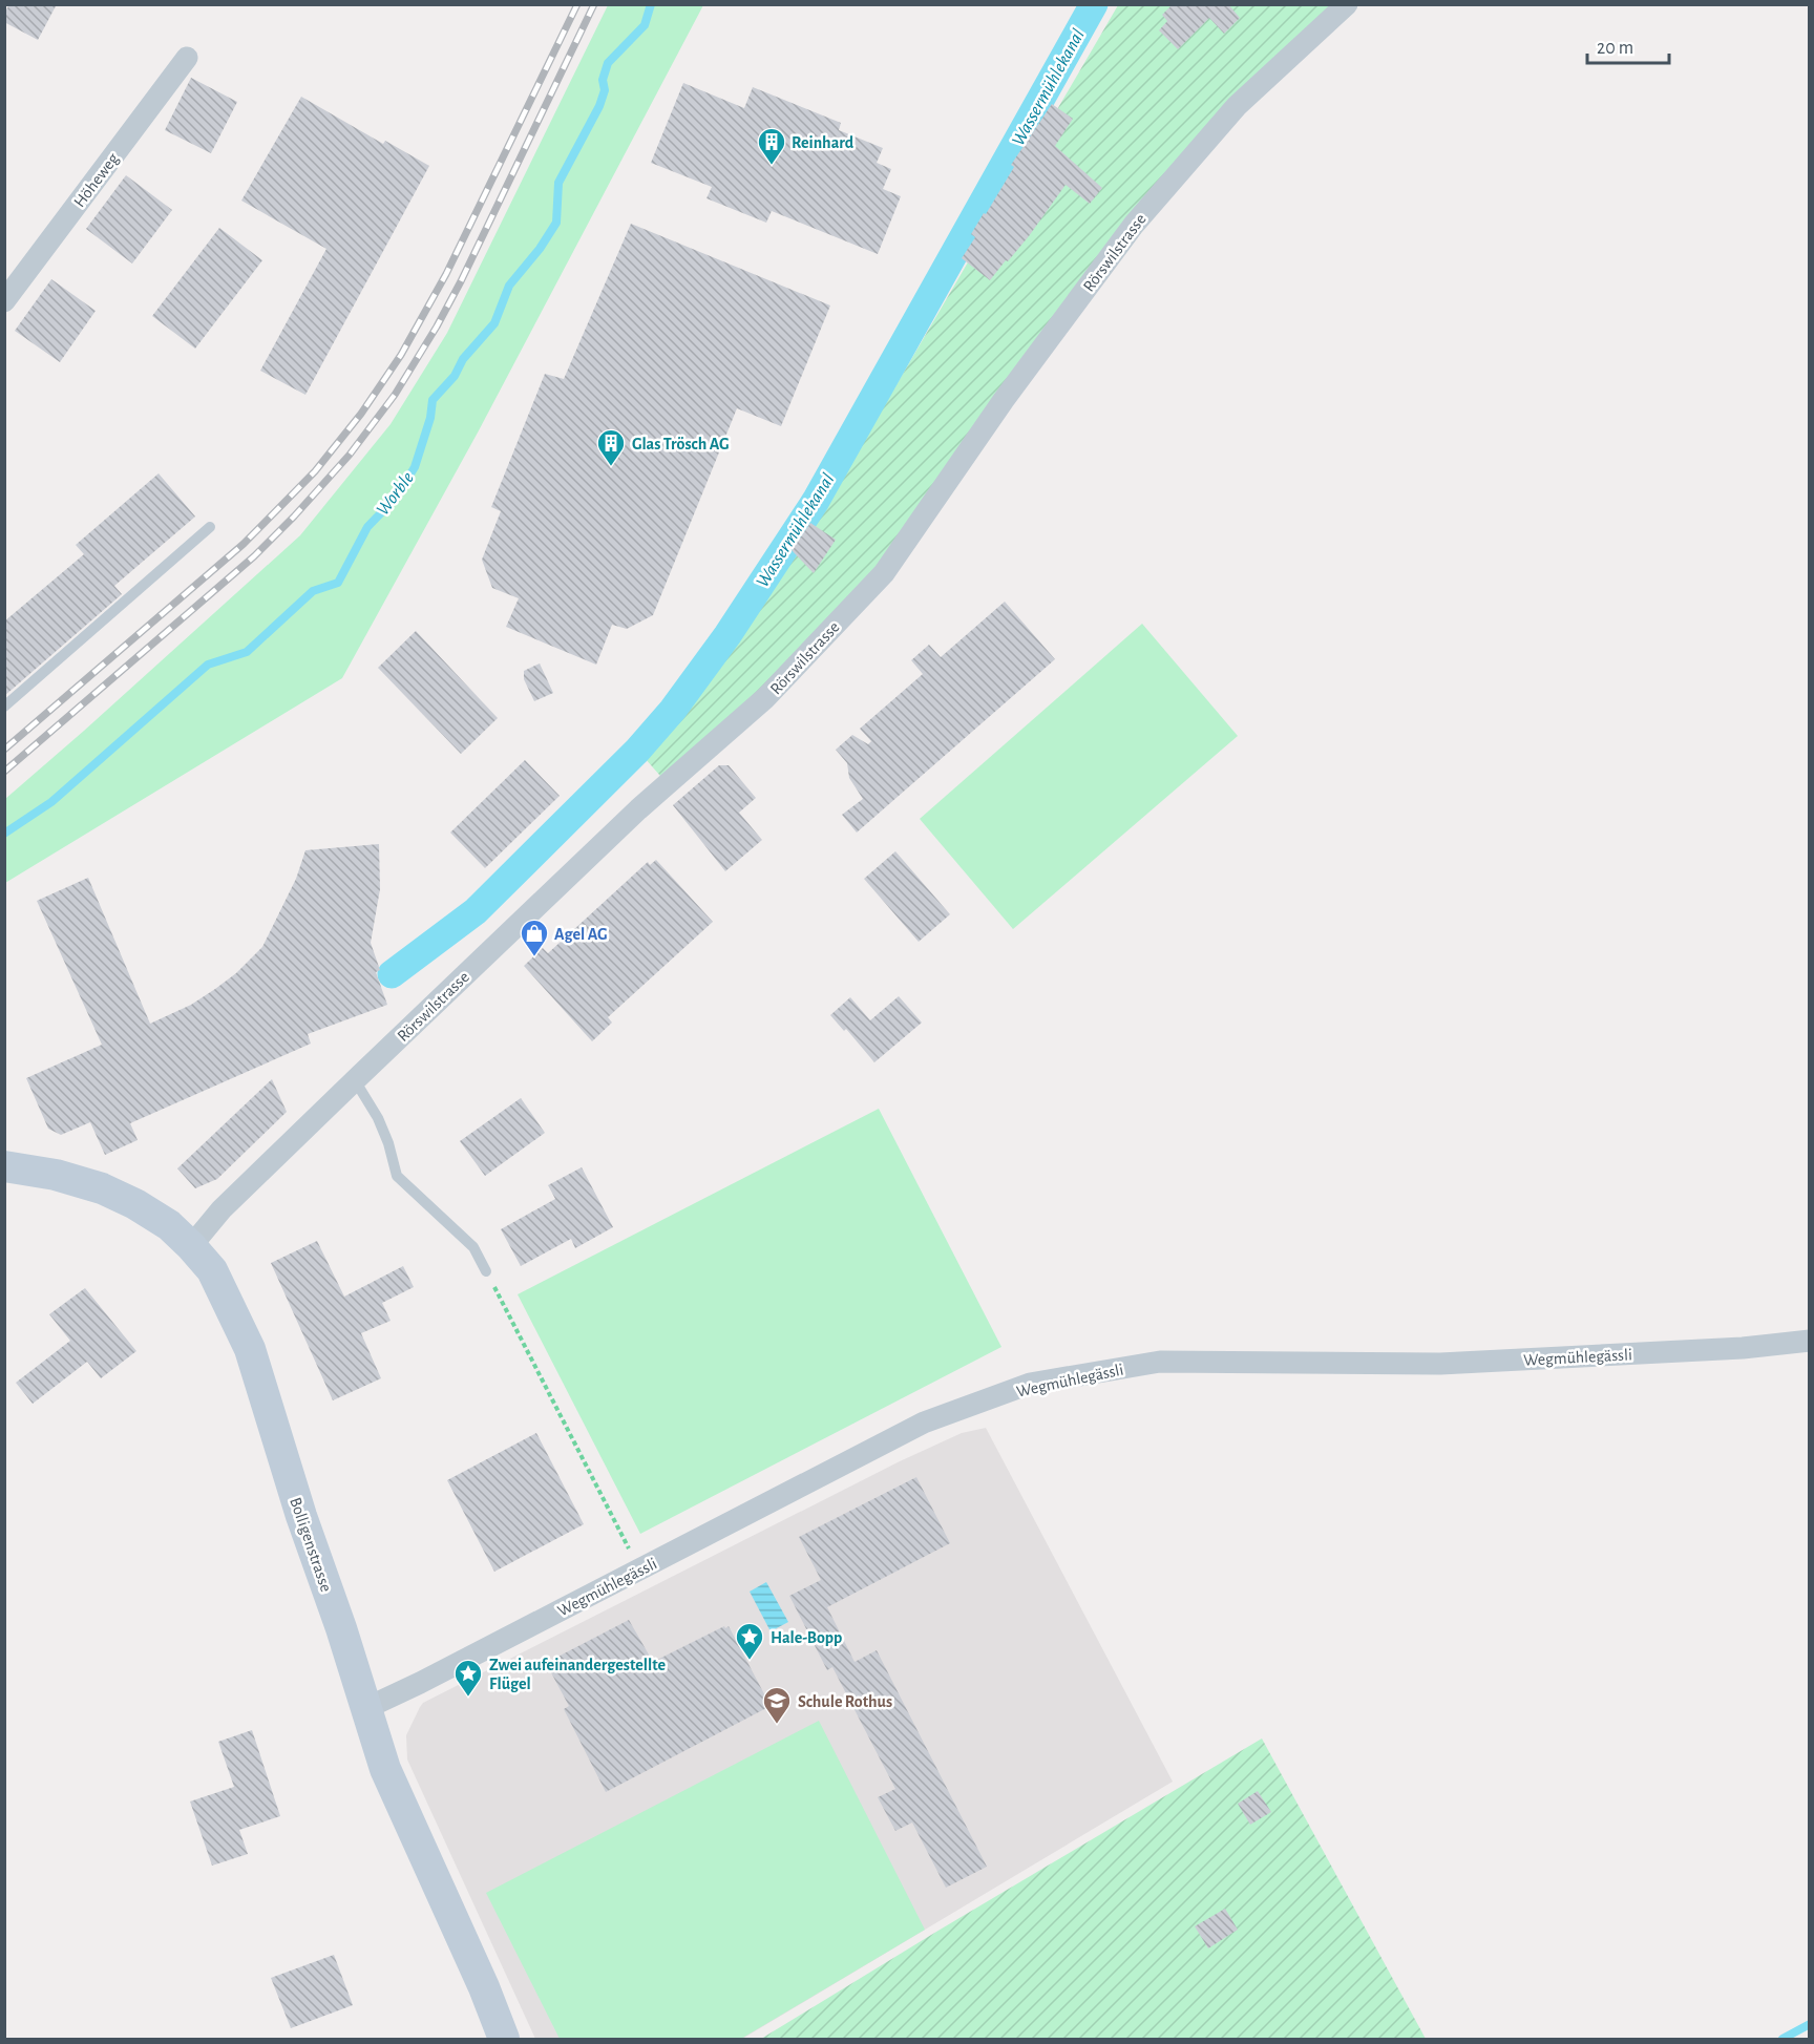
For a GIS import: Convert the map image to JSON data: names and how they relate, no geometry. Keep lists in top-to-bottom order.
{
  "streets": {
    "main road": ["Bolligenstrasse"],
    "street": ["Höheweg", "Rörswilstrasse", "Wegmühlegässli"]
  },
  "crossings": [
    ["Rörswilstrasse", "Bolligenstrasse"],
    ["Wegmühlegässli", "Bolligenstrasse"]
  ],
  "water": ["Wassermühlekanal", "Worble"],
  "places": {
    "building": ["Reinhard", "Glas Trösch AG"],
    "shop": ["Agel AG"],
    "place": ["Hale-Bopp", "Zwei aufeinandergestellte Flügel"],
    "school or university": ["Schule Rothus"]
  },
  "scale_bar": "20 m"
}
